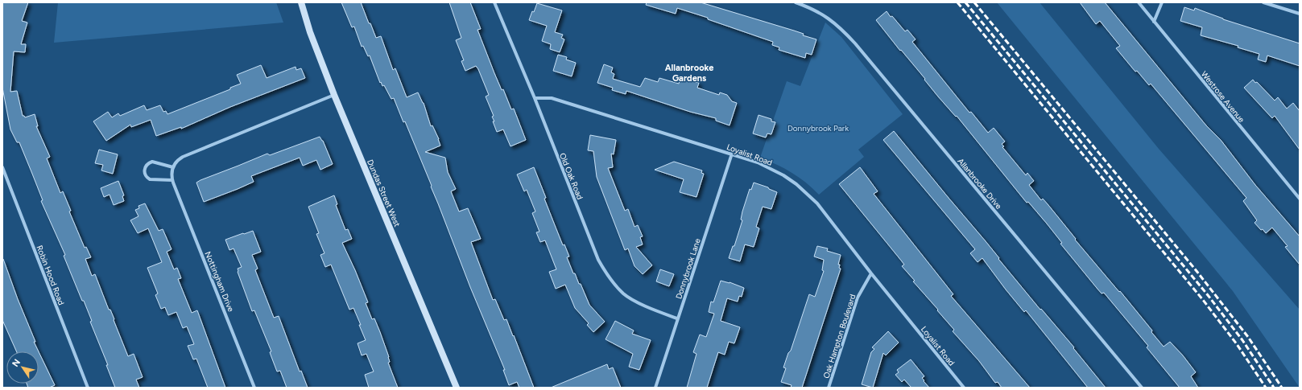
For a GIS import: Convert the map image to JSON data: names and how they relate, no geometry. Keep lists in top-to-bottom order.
{
  "streets": {
    "main road": ["Dundas Street West"],
    "street": [
      "Westrose Avenue",
      "Loyalist Road",
      "Old Oak Road",
      "Allanbrooke Drive",
      "Donnybrook Lane",
      "Robin Hood Road",
      "Nottingham Drive",
      "Oak Hampton Boulevard"
    ]
  },
  "crossings": [
    ["Loyalist Road", "Old Oak Road"],
    ["Loyalist Road", "Donnybrook Lane"],
    ["Loyalist Road", "Oak Hampton Boulevard"],
    ["Old Oak Road", "Donnybrook Lane"]
  ],
  "districts": ["Allanbrooke Gardens"],
  "parks": ["Donnybrook Park"],
  "north": "top left"
}
